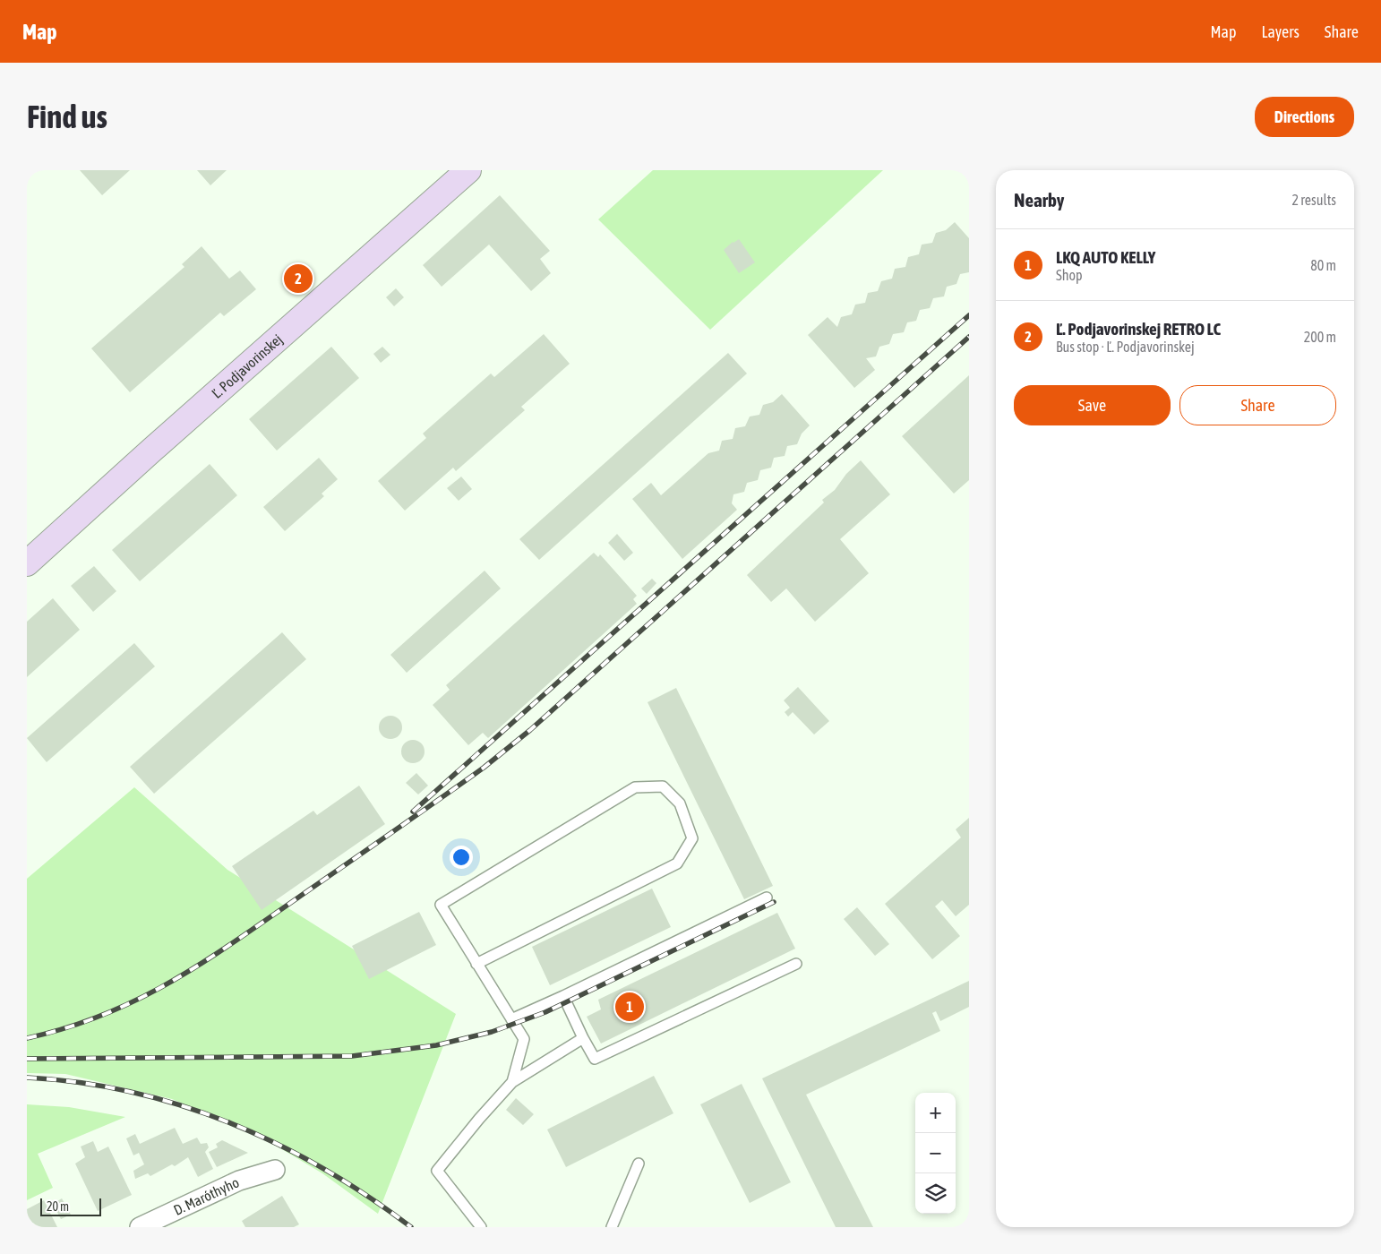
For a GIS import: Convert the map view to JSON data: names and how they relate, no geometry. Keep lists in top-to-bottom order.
{
  "streets": {
    "street": ["Ľ. Podjavorinskej", "D. Maróthyho"]
  },
  "scale_bar": "20 m",
  "page": {
    "header": "Map",
    "nav": ["Map", "Layers", "Share"],
    "buttons": [
      "Directions",
      ["Save", "Share"]
    ],
    "title": "Find us",
    "heading": ["Nearby", "2 results"],
    "list": [
      {
        "mark": "1",
        "name": "LKQ AUTO KELLY",
        "note": "Shop",
        "value": "80 m"
      },
      {
        "mark": "2",
        "name": "Ľ. Podjavorinskej RETRO LC",
        "note": "Bus stop · Ľ. Podjavorinskej",
        "value": "200 m"
      }
    ],
    "pins": ["2", "1"],
    "map_buttons": ["+", "−"],
    "scale": "20 m"
  }
}
